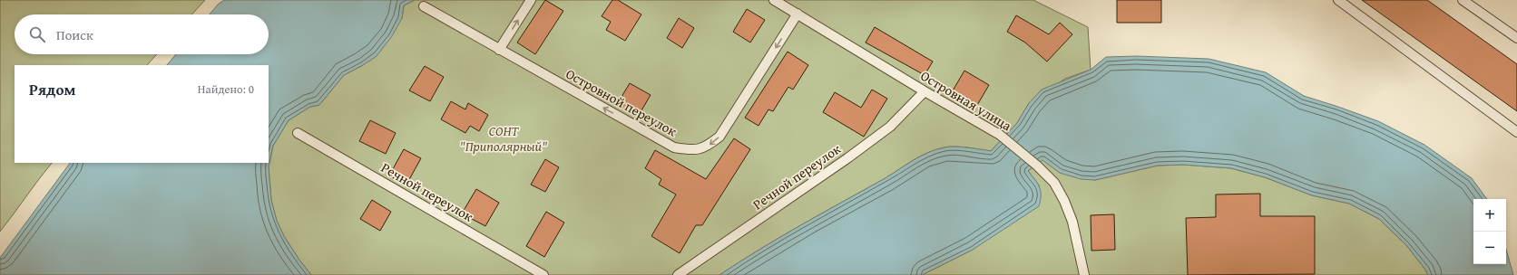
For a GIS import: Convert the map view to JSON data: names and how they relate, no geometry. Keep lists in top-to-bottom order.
{
  "streets": {
    "lane": ["Островная улица", "Островной переулок", "Речной переулок"]
  },
  "crossings": [
    ["Островная улица", "Островной переулок"],
    ["Островная улица", "Речной переулок"]
  ],
  "parks": ["СОНТ \"Приполярный\""],
  "page": {
    "search": "Поиск",
    "heading": ["Рядом", "Найдено: 0"],
    "map_buttons": ["+", "−"]
  }
}
